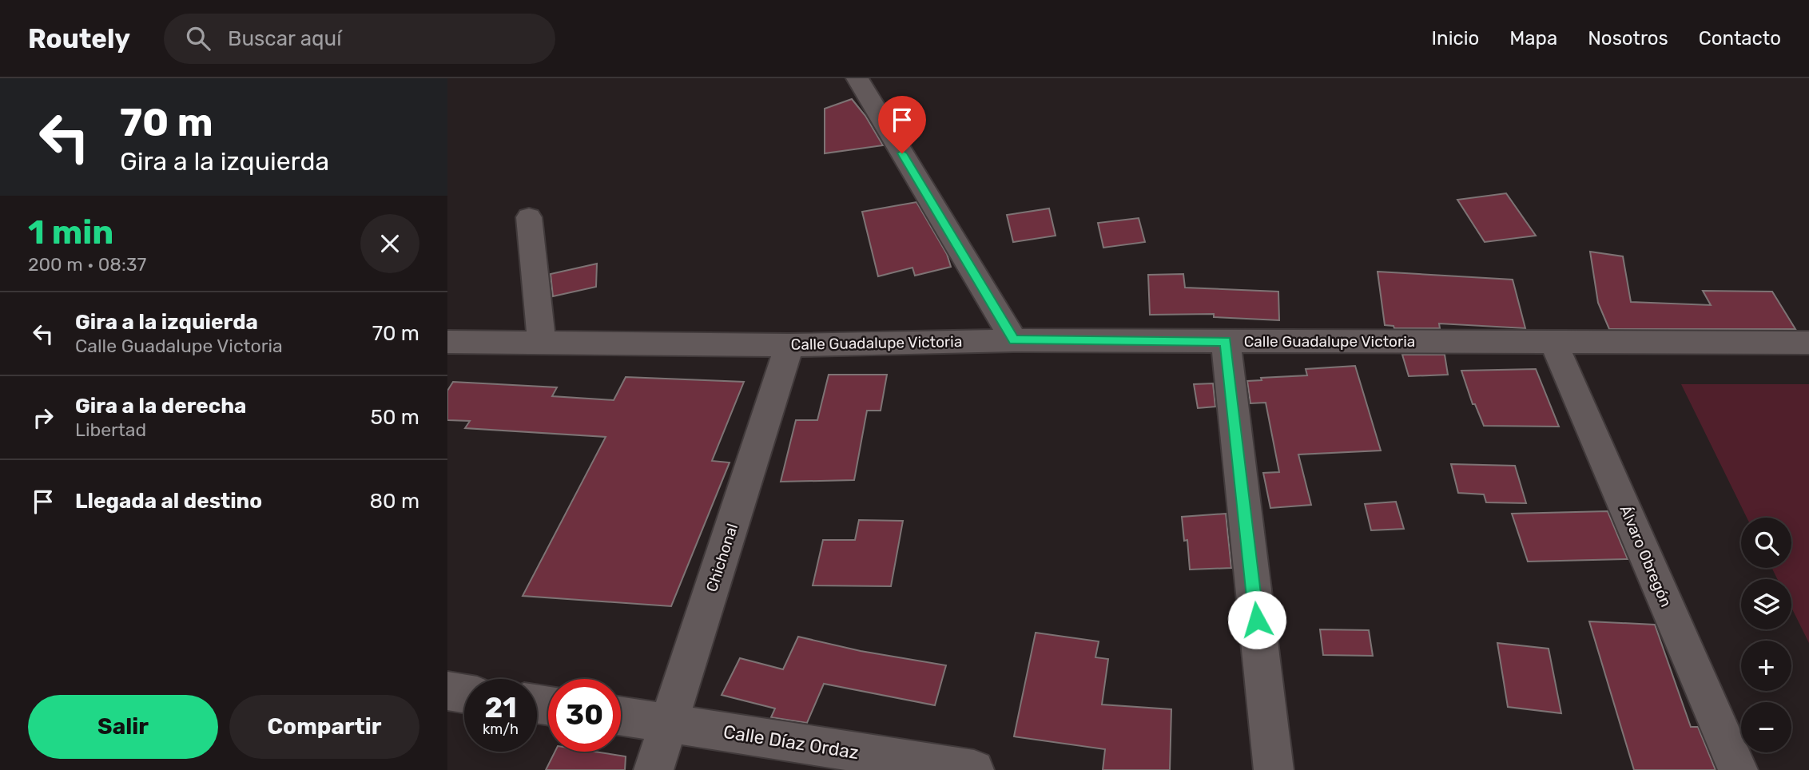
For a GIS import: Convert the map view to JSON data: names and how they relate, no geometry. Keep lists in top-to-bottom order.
{
  "streets": {
    "street": [
      "Calle Guadalupe Victoria",
      "Álvaro Obregón",
      "Chichonal",
      "Calle Díaz Ordaz"
    ]
  },
  "crossings": [
    ["Calle Guadalupe Victoria", "Álvaro Obregón"],
    ["Calle Guadalupe Victoria", "Chichonal"],
    ["Chichonal", "Calle Díaz Ordaz"]
  ],
  "page": {
    "header": "Routely",
    "search": "Buscar aquí",
    "nav": [
      "Inicio",
      "Mapa",
      "Nosotros",
      "Contacto"
    ],
    "turn": ["70 m", "Gira a la izquierda"],
    "heading": ["1 min", "200 m · 08:37"],
    "list": [
      {
        "name": "Gira a la izquierda",
        "note": "Calle Guadalupe Victoria",
        "value": "70 m"
      },
      {
        "name": "Gira a la derecha",
        "note": "Libertad",
        "value": "50 m"
      },
      {
        "name": "Llegada al destino",
        "value": "80 m"
      }
    ],
    "map_buttons": ["+", "−"],
    "speed": "21 km/h",
    "limit": "30",
    "buttons": ["Salir", "Compartir"]
  }
}
